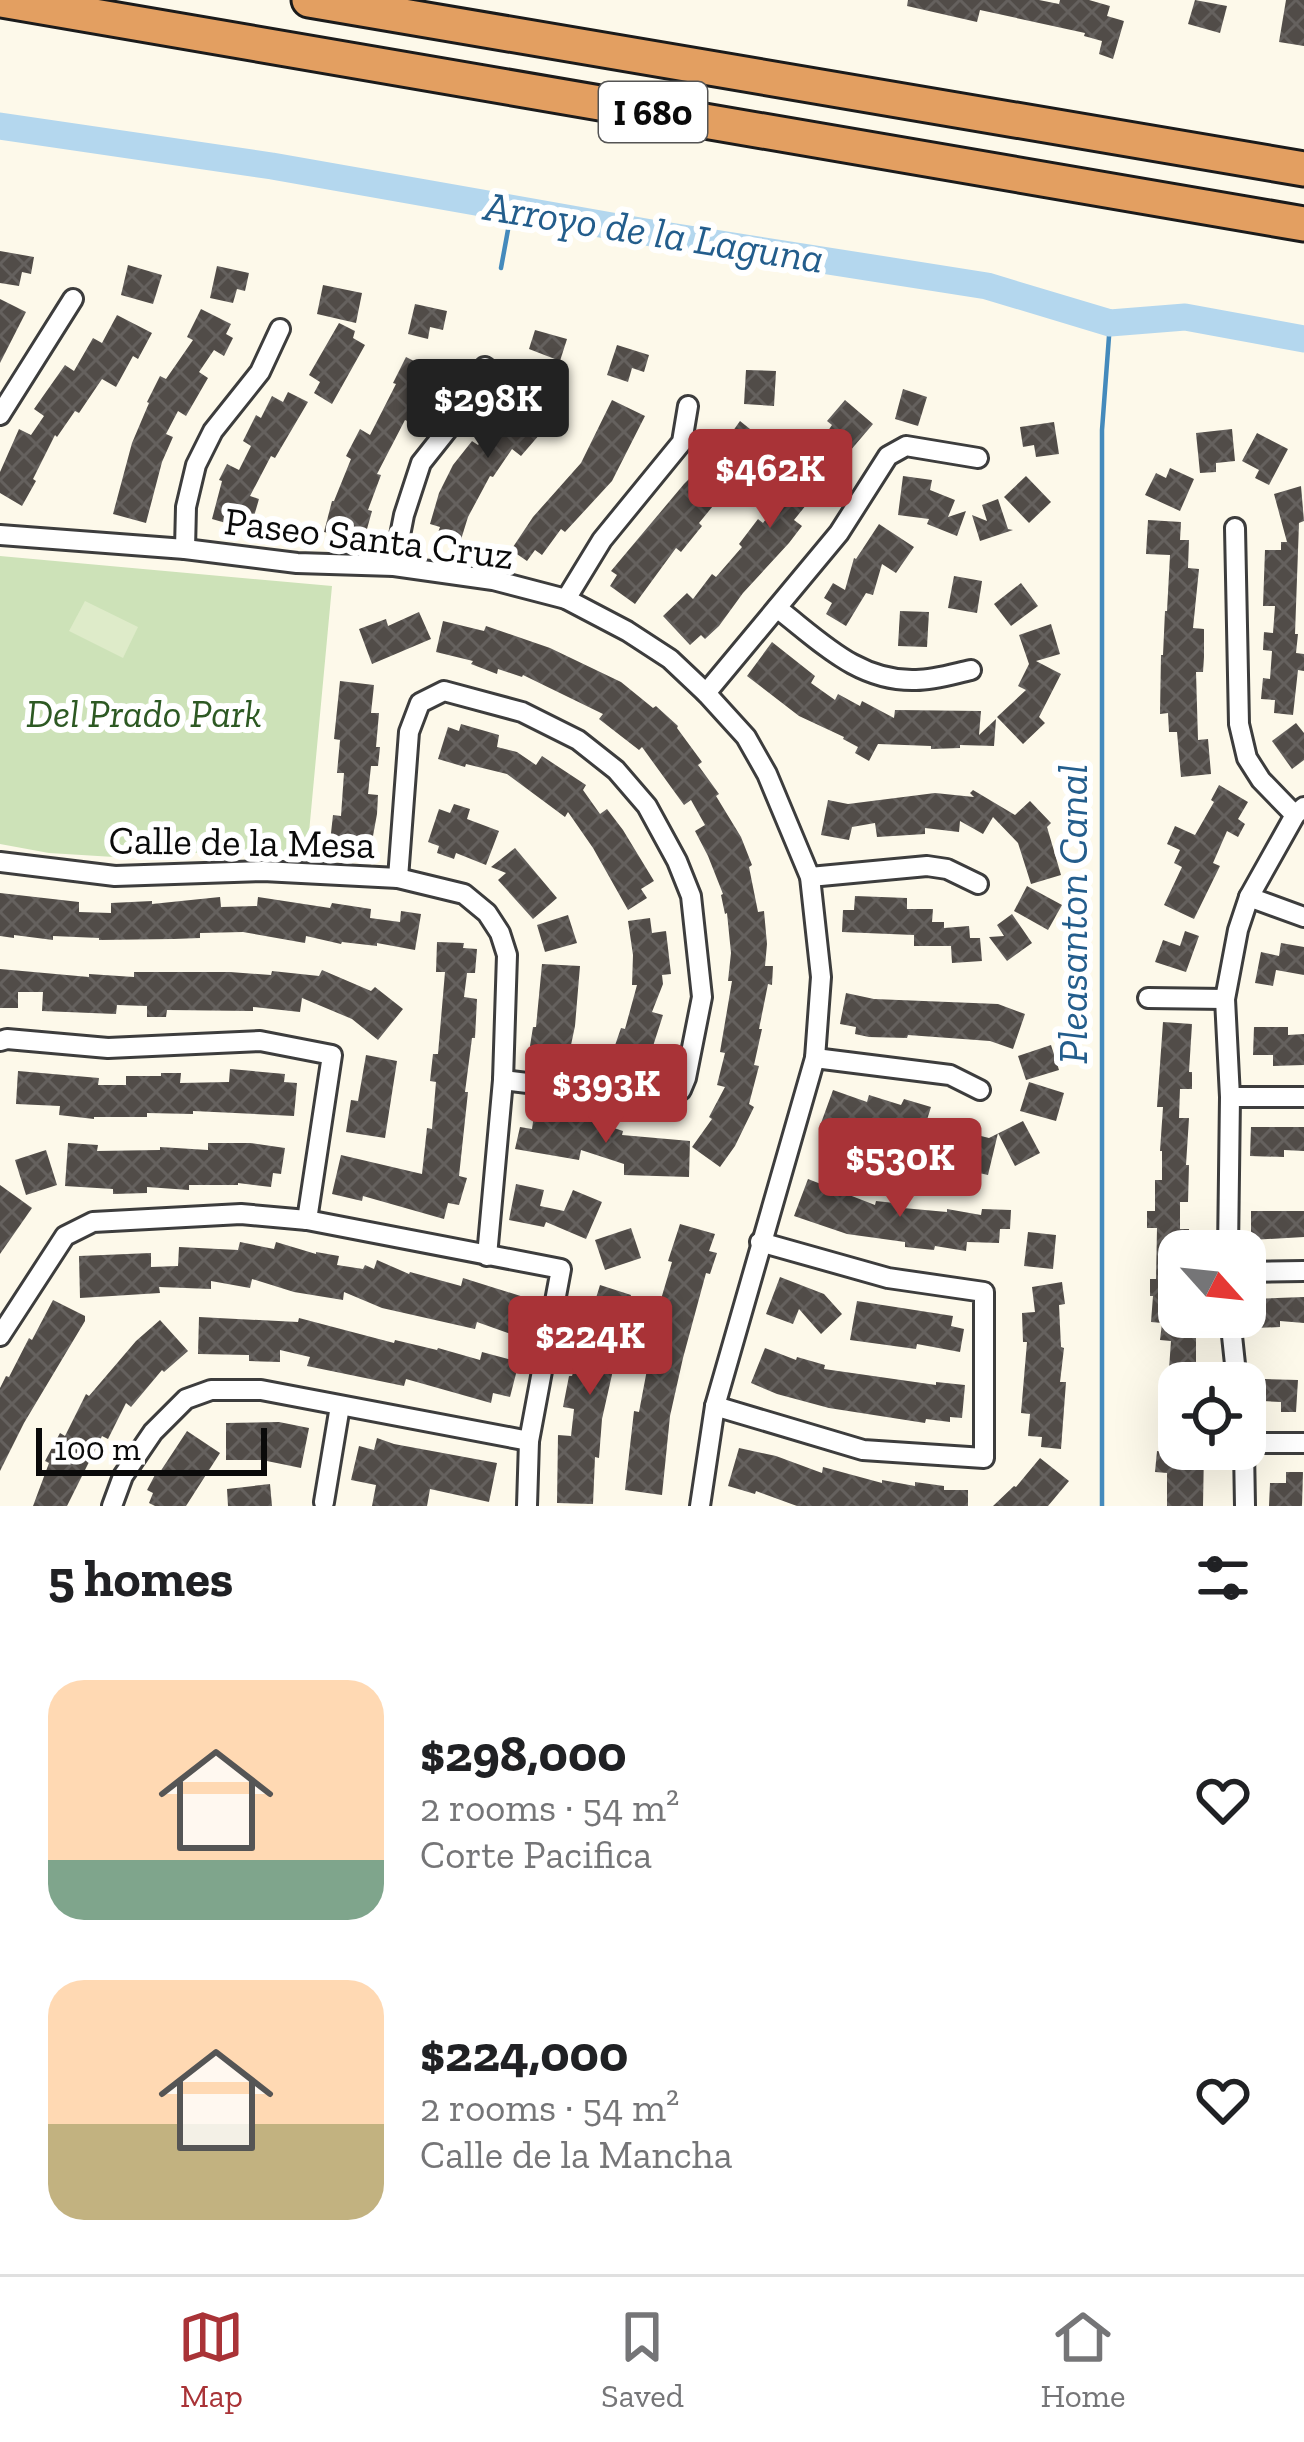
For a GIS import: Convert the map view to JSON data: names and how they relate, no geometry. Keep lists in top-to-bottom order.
{
  "streets": {
    "highway": ["I 680"],
    "street": ["Paseo Santa Cruz", "Calle de la Mesa"]
  },
  "water": ["Arroyo de la Laguna", "Pleasanton Canal"],
  "parks": ["Del Prado Park"],
  "scale_bar": "100 m",
  "north": "bottom right",
  "page": {
    "price": [
      "$298K",
      "$462K",
      "$393K",
      "$530K",
      "$224K"
    ],
    "scale": "100 m",
    "heading": "5 homes",
    "list": [
      {
        "name": "$298,000",
        "note": "2 rooms · 54 m² · Corte Pacifica"
      },
      {
        "name": "$224,000",
        "note": "2 rooms · 54 m² · Calle de la Mancha"
      }
    ],
    "tabs": ["Map", "Saved", "Home"]
  }
}
